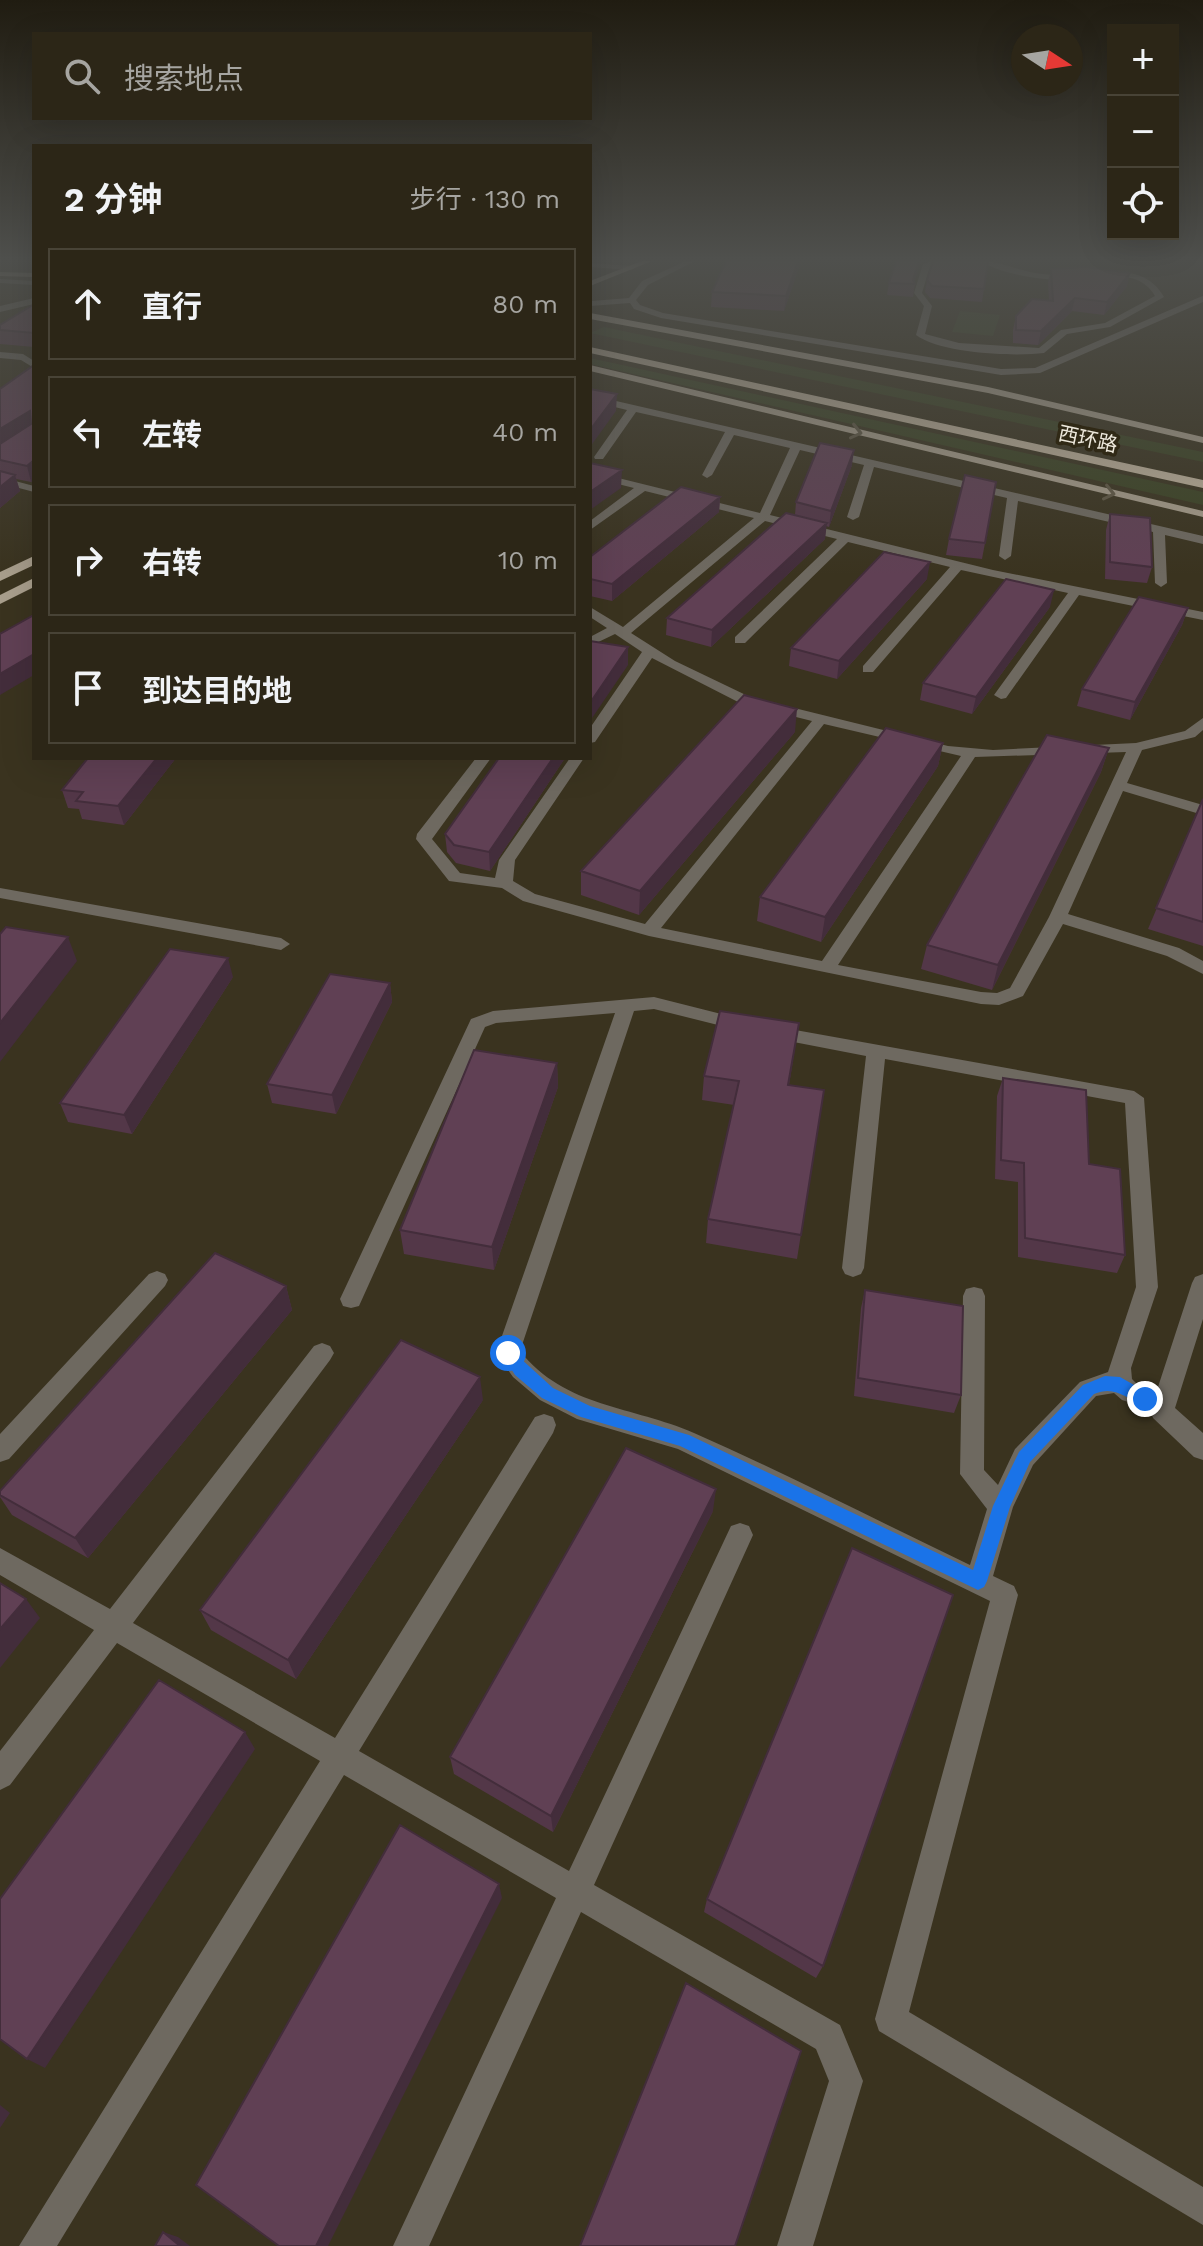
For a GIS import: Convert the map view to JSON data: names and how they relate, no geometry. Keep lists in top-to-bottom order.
{
  "streets": {
    "highway": ["西环路"]
  },
  "north": "right",
  "page": {
    "map_buttons": ["+", "−"],
    "search": "搜索地点",
    "heading": ["2 分钟", "步行 · 130 m"],
    "list": [
      ["直行", "80 m"],
      ["左转", "40 m"],
      ["右转", "10 m"],
      "到达目的地"
    ]
  }
}
